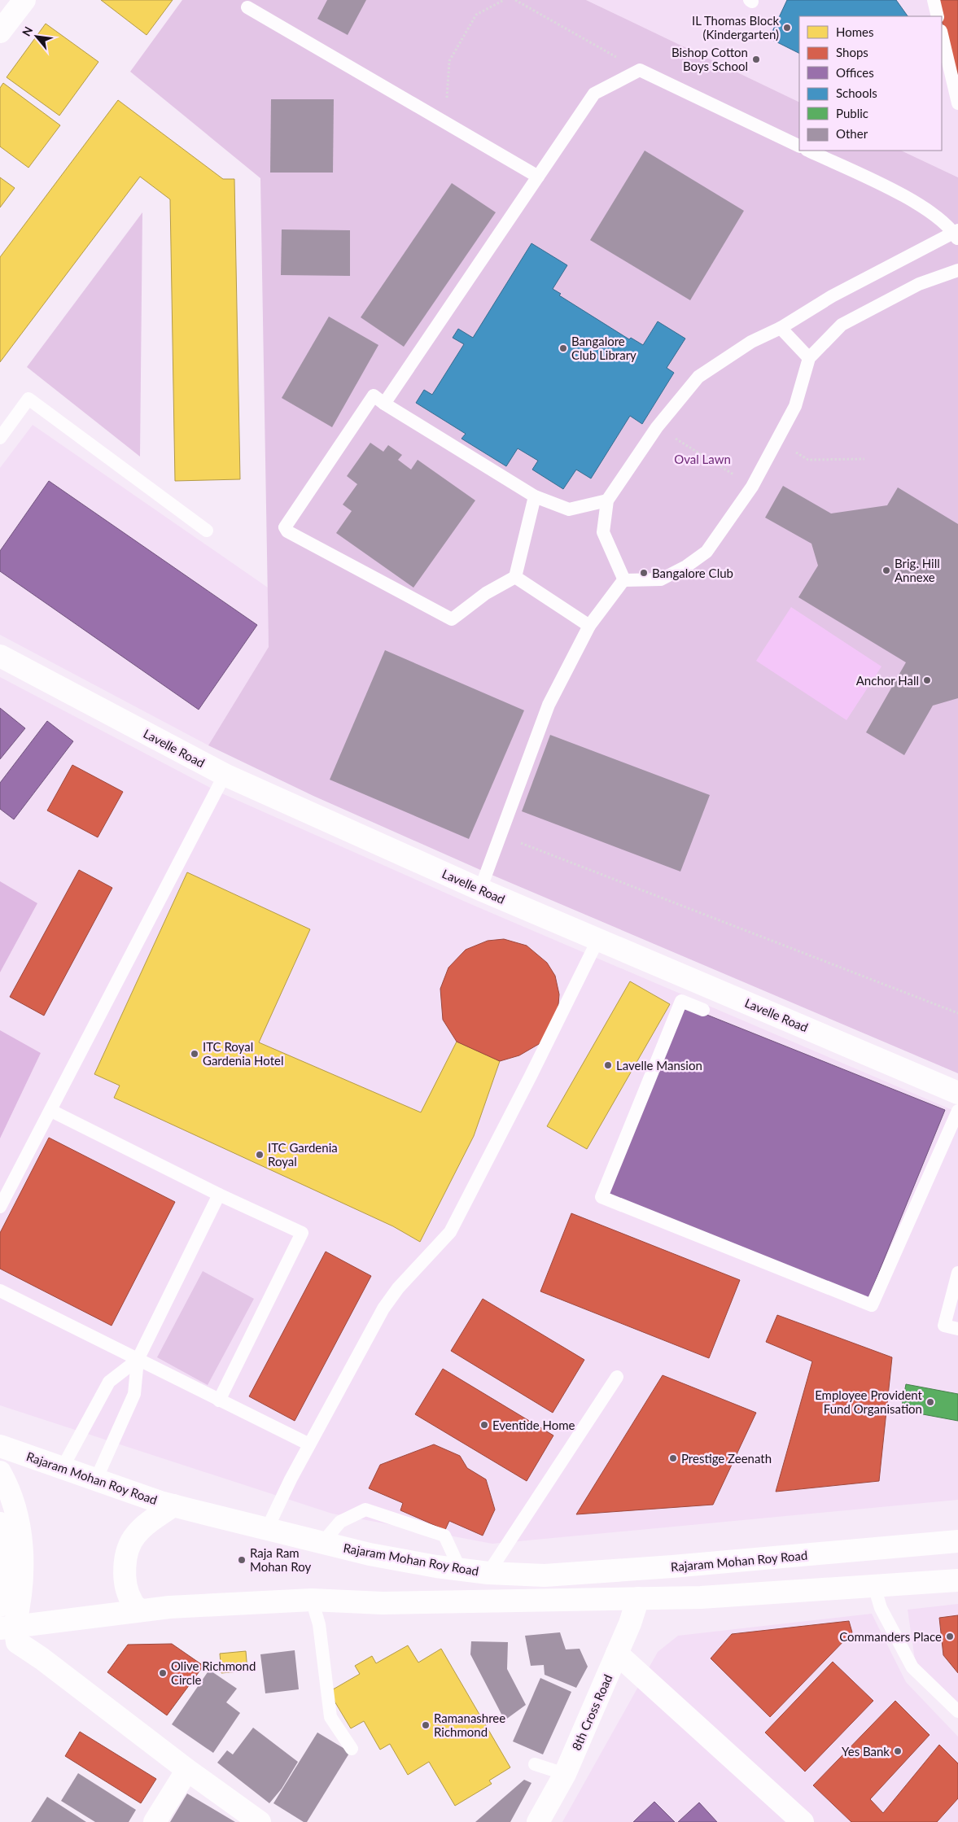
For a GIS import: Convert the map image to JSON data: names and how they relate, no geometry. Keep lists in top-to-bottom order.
{
  "streets": {
    "main road": ["Lavelle Road", "Rajaram Mohan Roy Road", "8th Cross Road"]
  },
  "parks": ["Oval Lawn"],
  "places": [
    "IL Thomas Block (Kindergarten)",
    "Bishop Cotton Boys School",
    "Bangalore Club Library",
    "Brig. Hill Annexe",
    "Bangalore Club",
    "Anchor Hall",
    "ITC Royal Gardenia Hotel",
    "Lavelle Mansion",
    "ITC Gardenia Royal",
    "Employee Provident Fund Organisation",
    "Eventide Home",
    "Prestige Zeenath",
    "Raja Ram Mohan Roy",
    "Commanders Place",
    "Olive Richmond Circle",
    "Ramanashree Richmond",
    "Yes Bank"
  ],
  "legend": [
    "Homes",
    "Shops",
    "Offices",
    "Schools",
    "Public",
    "Other"
  ],
  "north": "top left"
}
